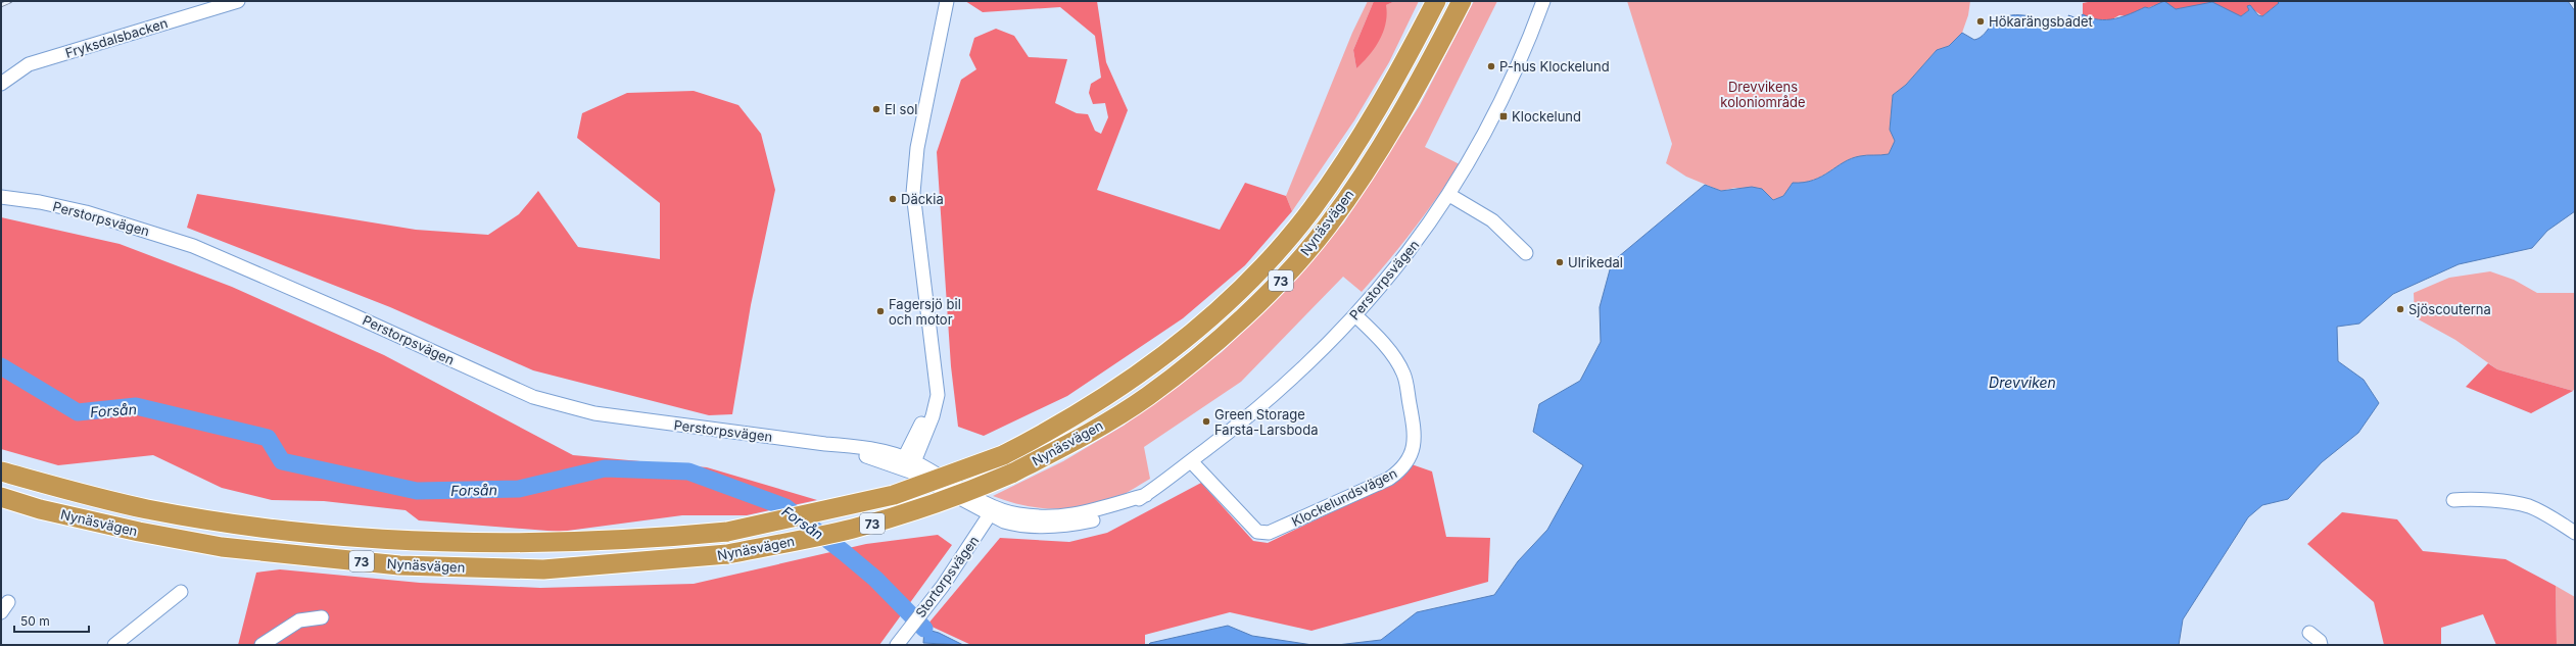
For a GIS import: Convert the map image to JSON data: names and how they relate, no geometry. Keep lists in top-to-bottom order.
{
  "streets": {
    "highway": ["Nynäsvägen", "73"],
    "street": [
      "Fryksdalsbacken",
      "Perstorpsvägen",
      "Klockelundsvägen",
      "Stortorpsvägen"
    ]
  },
  "crossings": [
    ["Perstorpsvägen", "Klockelundsvägen"],
    ["Perstorpsvägen", "Stortorpsvägen"]
  ],
  "water": ["Drevviken", "Forsån"],
  "parks": ["Drevvikens koloniområde"],
  "places": {
    "other": [
      "Hökarängsbadet",
      "P-hus Klockelund",
      "El sol",
      "Däckia",
      "Ulrikedal",
      "Sjöscouterna",
      "Fagersjö bil och motor",
      "Green Storage Farsta-Larsboda"
    ],
    "transit": ["Klockelund"]
  },
  "scale_bar": "50 m"
}
